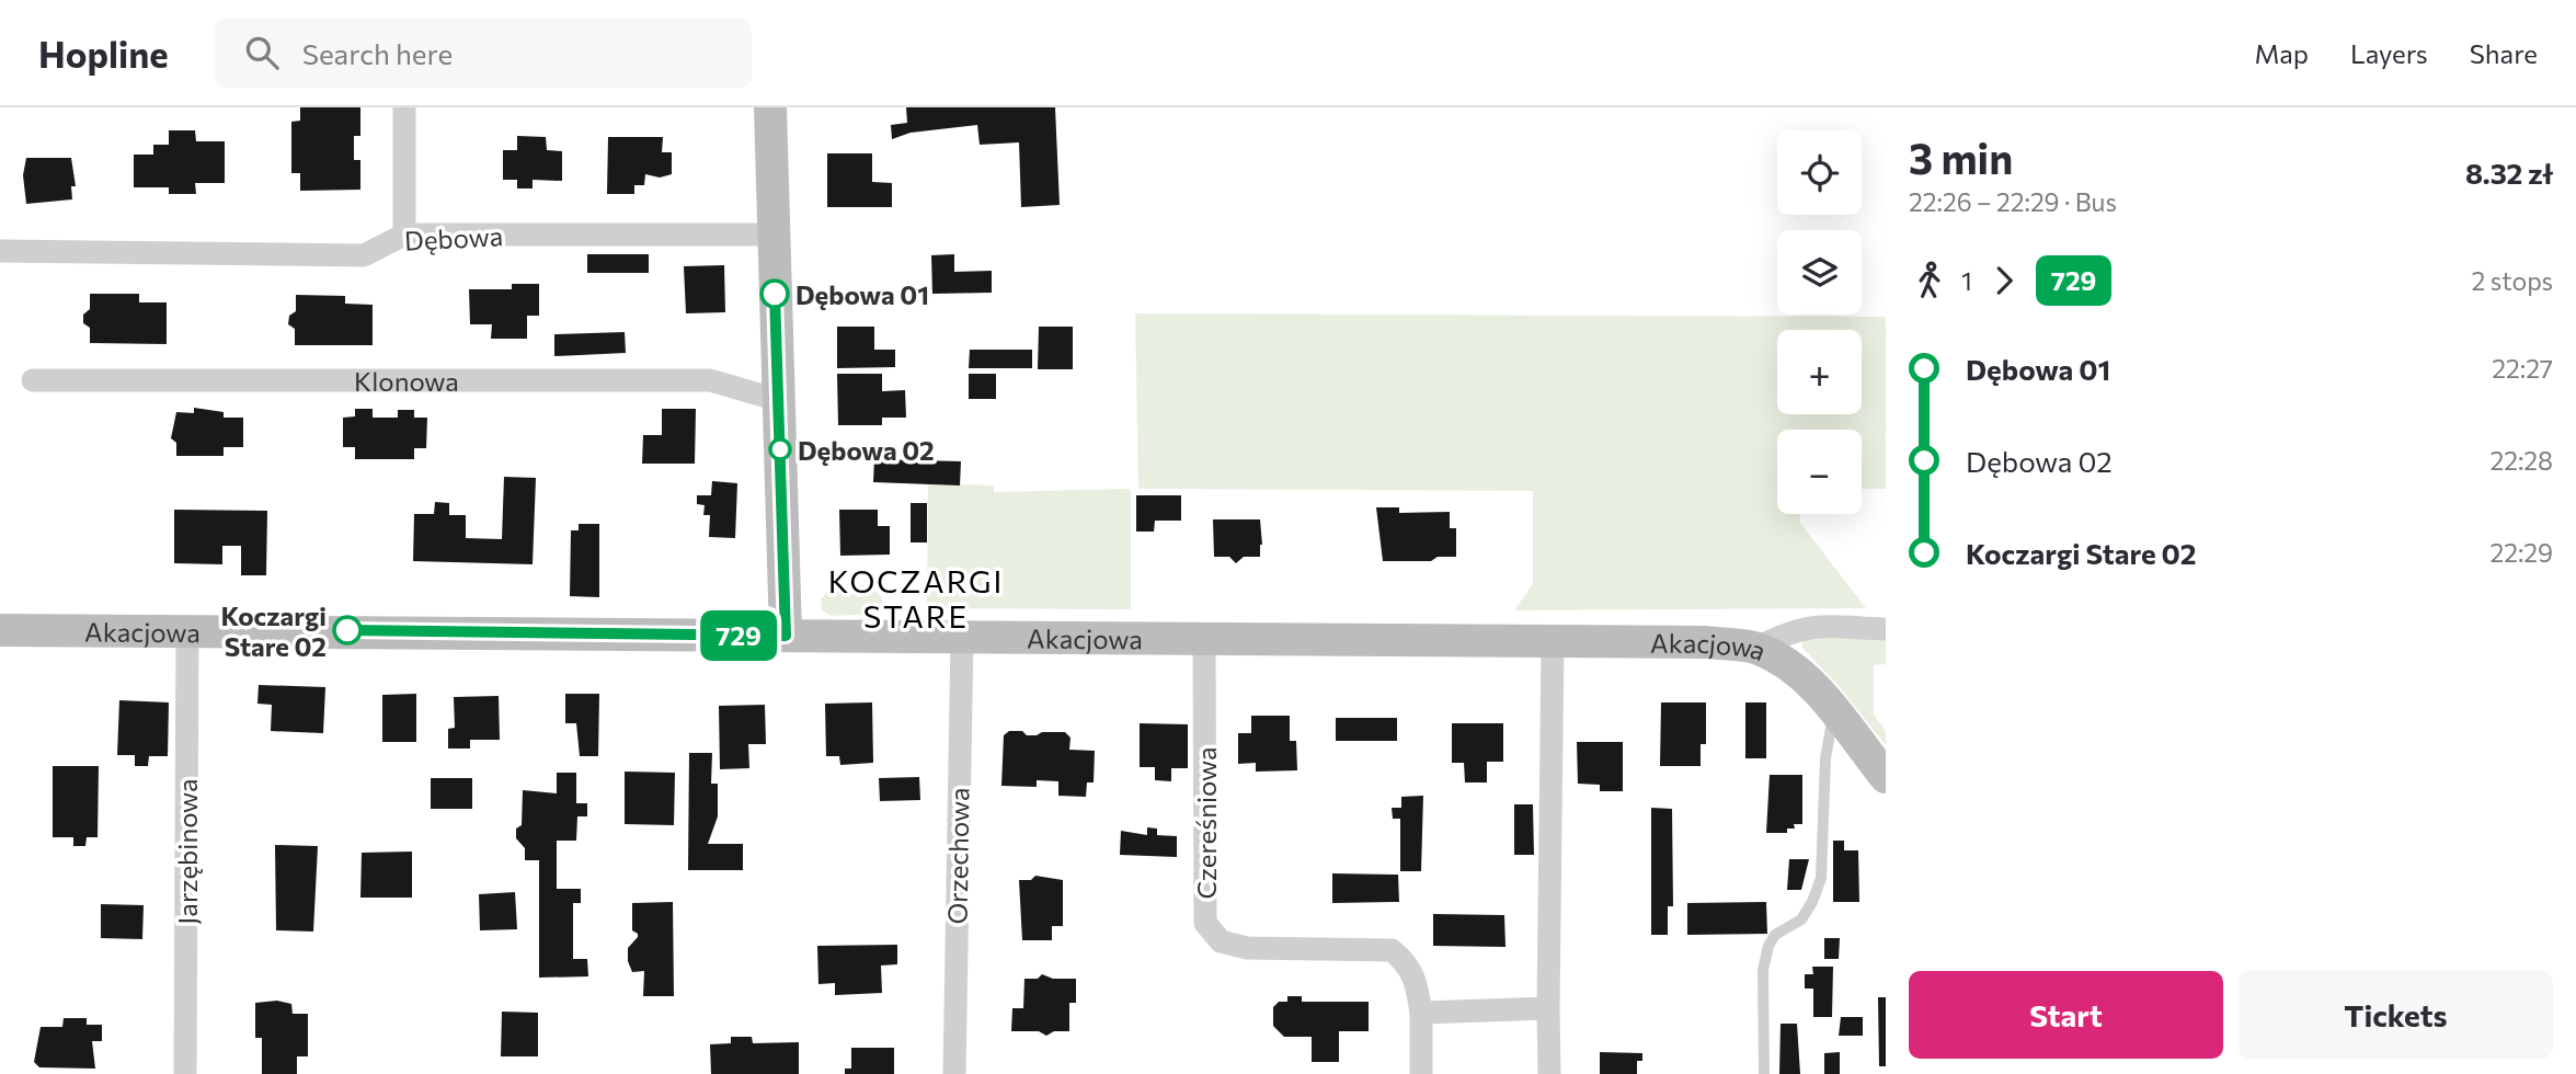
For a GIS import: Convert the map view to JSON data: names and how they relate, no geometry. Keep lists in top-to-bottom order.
{
  "streets": {
    "street": [
      "Dębowa",
      "Klonowa",
      "Akacjowa",
      "Czereśniowa",
      "Jarzębinowa",
      "Orzechowa"
    ]
  },
  "crossings": [
    ["Akacjowa", "Czereśniowa"],
    ["Akacjowa", "Jarzębinowa"],
    ["Akacjowa", "Orzechowa"]
  ],
  "districts": ["KOCZARGI STARE"],
  "places": ["Dębowa 01", "Dębowa 02", "Koczargi Stare 02"],
  "lines": ["bus line 729"],
  "page": {
    "header": "Hopline",
    "search": "Search here",
    "nav": ["Map", "Layers", "Share"],
    "on_map": "729",
    "heading": ["3 min", "22:26 – 22:29 · Bus", "8.32 zł"],
    "map_buttons": ["+", "−"],
    "legs": ["1", "729", "2 stops"],
    "list": [
      {
        "name": "Dębowa 01",
        "value": "22:27"
      },
      {
        "name": "Dębowa 02",
        "value": "22:28"
      },
      {
        "name": "Koczargi Stare 02",
        "value": "22:29"
      }
    ],
    "buttons": ["Start", "Tickets"]
  }
}
